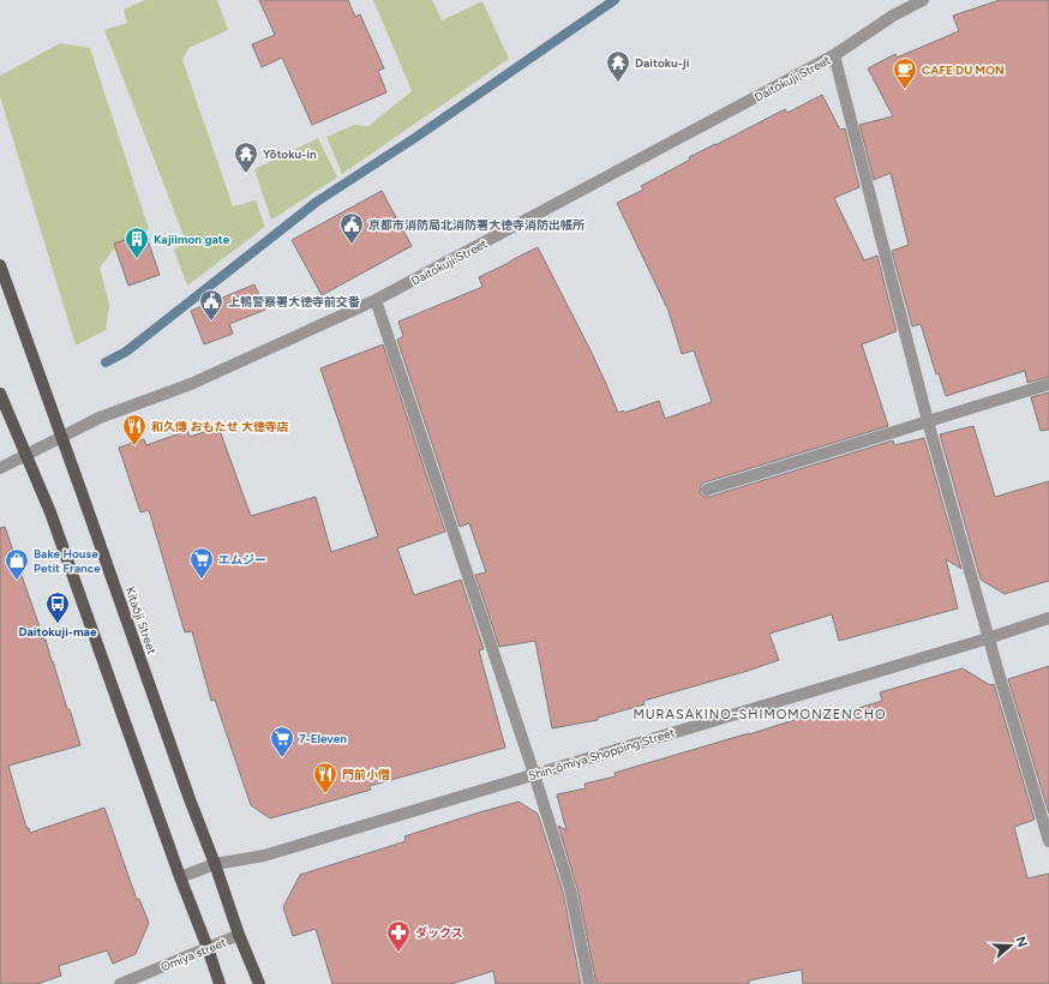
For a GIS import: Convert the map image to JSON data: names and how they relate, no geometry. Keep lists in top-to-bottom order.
{
  "streets": {
    "main road": ["Kitaōji Street"],
    "street": ["Daitokuji Street", "Shin-ōmiya Shopping Street", "Omiya street"]
  },
  "crossings": [
    ["Daitokuji Street", "Kitaōji Street"],
    ["Kitaōji Street", "Shin-ōmiya Shopping Street"],
    ["Kitaōji Street", "Omiya street"]
  ],
  "districts": ["MURASAKINO-SHIMOMONZENCHO"],
  "places": {
    "temple": ["Daitoku-ji", "Yōtoku-in"],
    "cafe": ["CAFE DU MON"],
    "public building": ["京都市消防局北消防署大徳寺消防出帳所", "上鴨警察署大徳寺前交番"],
    "building": ["Kajiimon gate"],
    "restaurant": ["和久傳 おもたせ 大徳寺店", "門前小僧"],
    "supermarket": ["エムジー", "7-Eleven"],
    "shop": ["Bake House Petit France"],
    "bus stop": ["Daitokuji-mae"],
    "pharmacy": ["ダックス"]
  },
  "north": "right"
}
